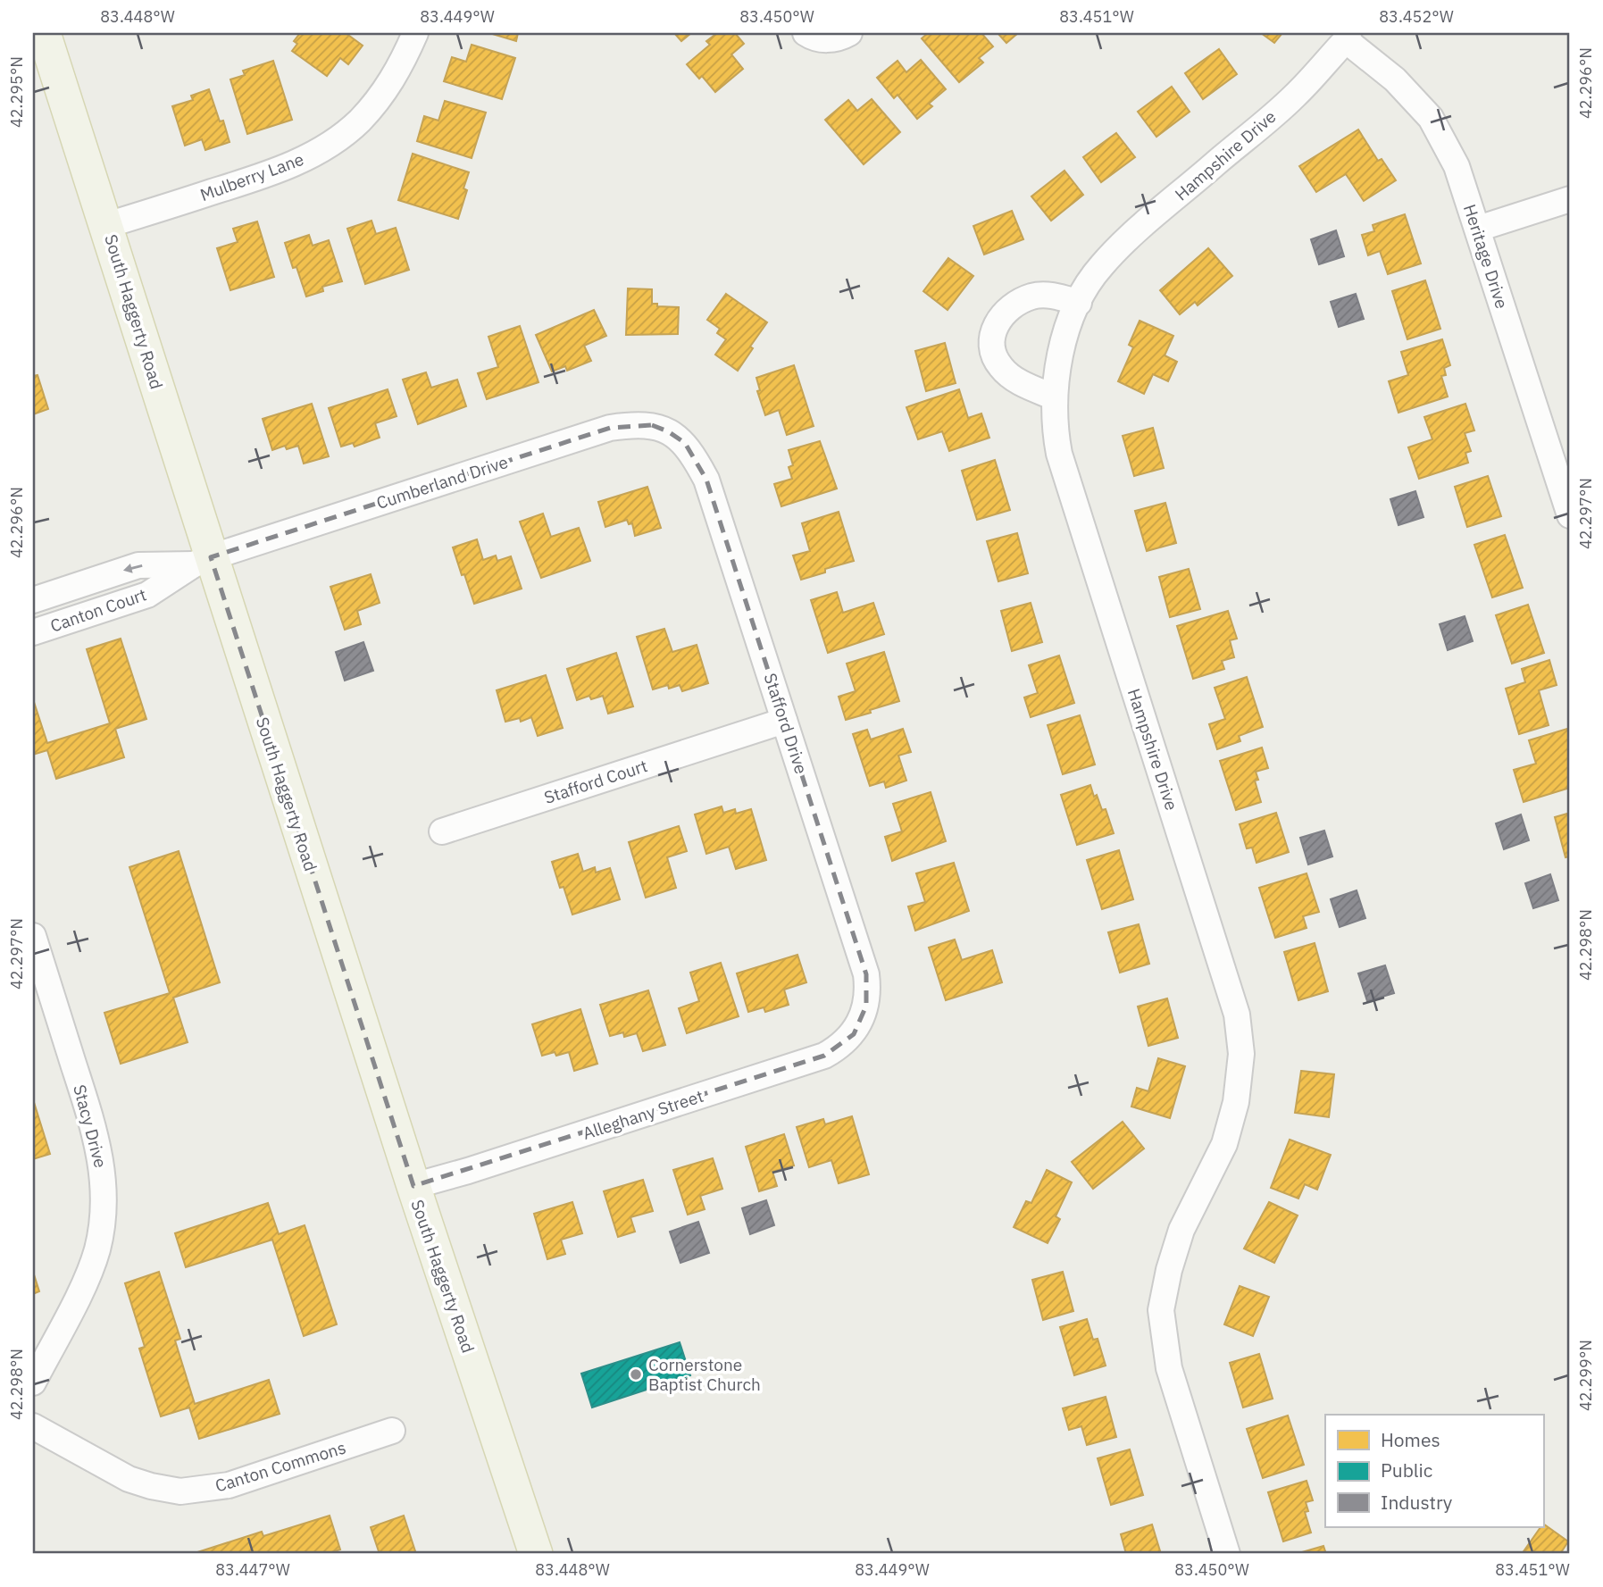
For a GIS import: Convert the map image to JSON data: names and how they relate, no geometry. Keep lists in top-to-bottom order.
{
  "streets": {
    "main road": ["South Haggerty Road"],
    "street": [
      "Hampshire Drive",
      "Mulberry Lane",
      "Heritage Drive",
      "Cumberland Drive",
      "Canton Court",
      "Stafford Drive",
      "Stafford Court",
      "Alleghany Street",
      "Stacy Drive",
      "Canton Commons"
    ]
  },
  "crossings": [
    ["Hampshire Drive", "Heritage Drive"],
    ["Mulberry Lane", "South Haggerty Road"],
    ["South Haggerty Road", "Cumberland Drive"],
    ["South Haggerty Road", "Canton Court"],
    ["South Haggerty Road", "Alleghany Street"],
    ["Cumberland Drive", "Canton Court"],
    ["Cumberland Drive", "Stafford Drive"],
    ["Stafford Drive", "Stafford Court"],
    ["Stafford Drive", "Alleghany Street"]
  ],
  "places": ["Cornerstone Baptist Church"],
  "legend": ["Homes", "Public", "Industry"],
  "coordinates": [
    "83.448°W",
    "83.449°W",
    "83.450°W",
    "83.451°W",
    "83.452°W",
    "42.296°N",
    "42.295°N",
    "42.297°N",
    "42.298°N",
    "42.299°N",
    "83.447°W"
  ]
}
